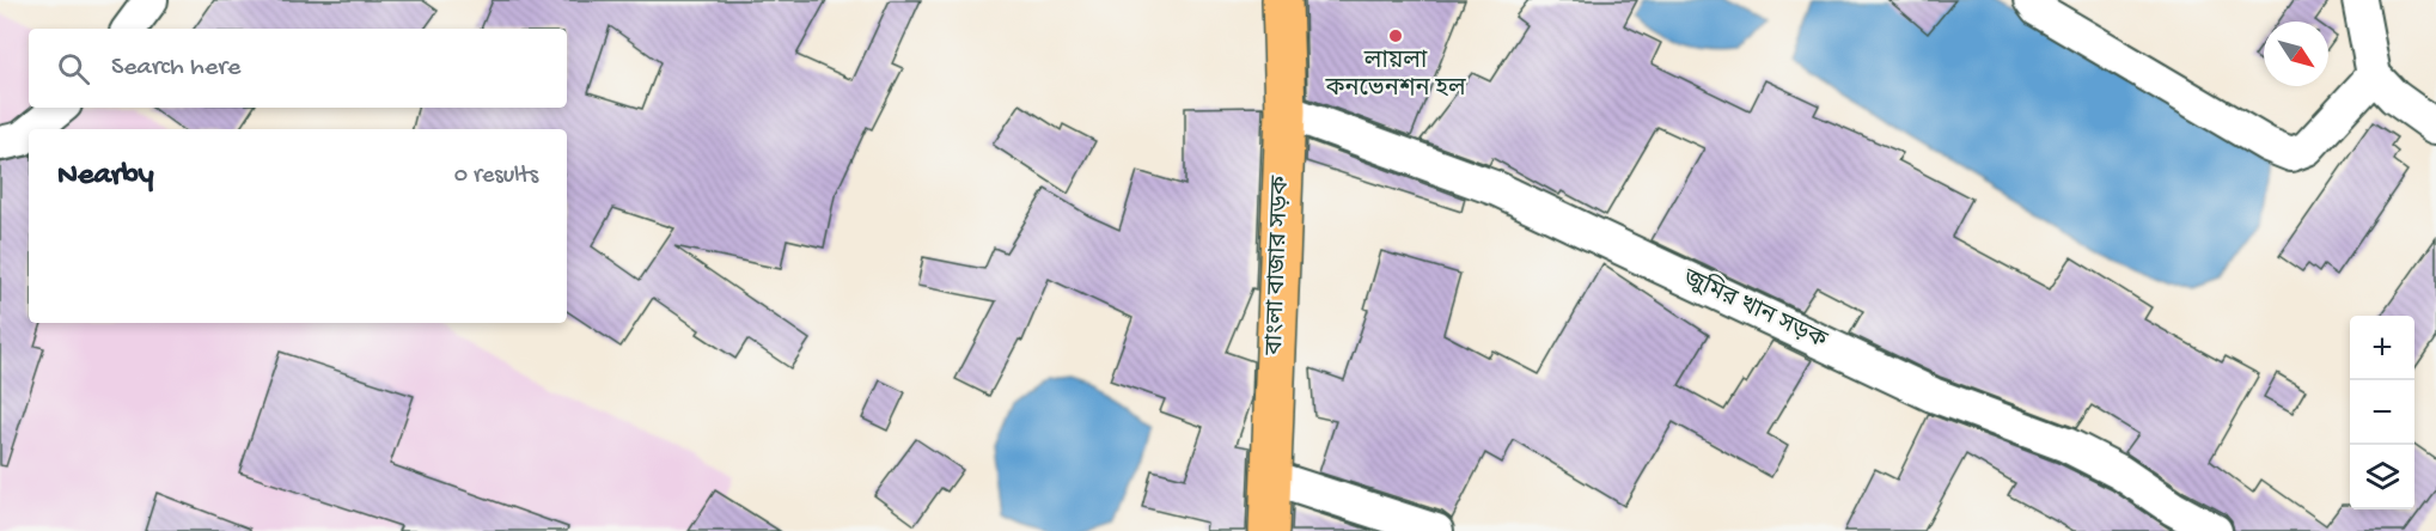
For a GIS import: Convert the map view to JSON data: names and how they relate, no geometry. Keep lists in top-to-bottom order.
{
  "streets": {
    "main road": ["বাংলা বাজার সড়ক"],
    "street": ["জুমির খান সড়ক"]
  },
  "crossings": [
    ["বাংলা বাজার সড়ক", "জুমির খান সড়ক"]
  ],
  "places": ["লায়লা কনভেনশন হল"],
  "north": "bottom right",
  "page": {
    "search": "Search here",
    "heading": ["Nearby", "0 results"],
    "map_buttons": ["+", "−"]
  }
}
